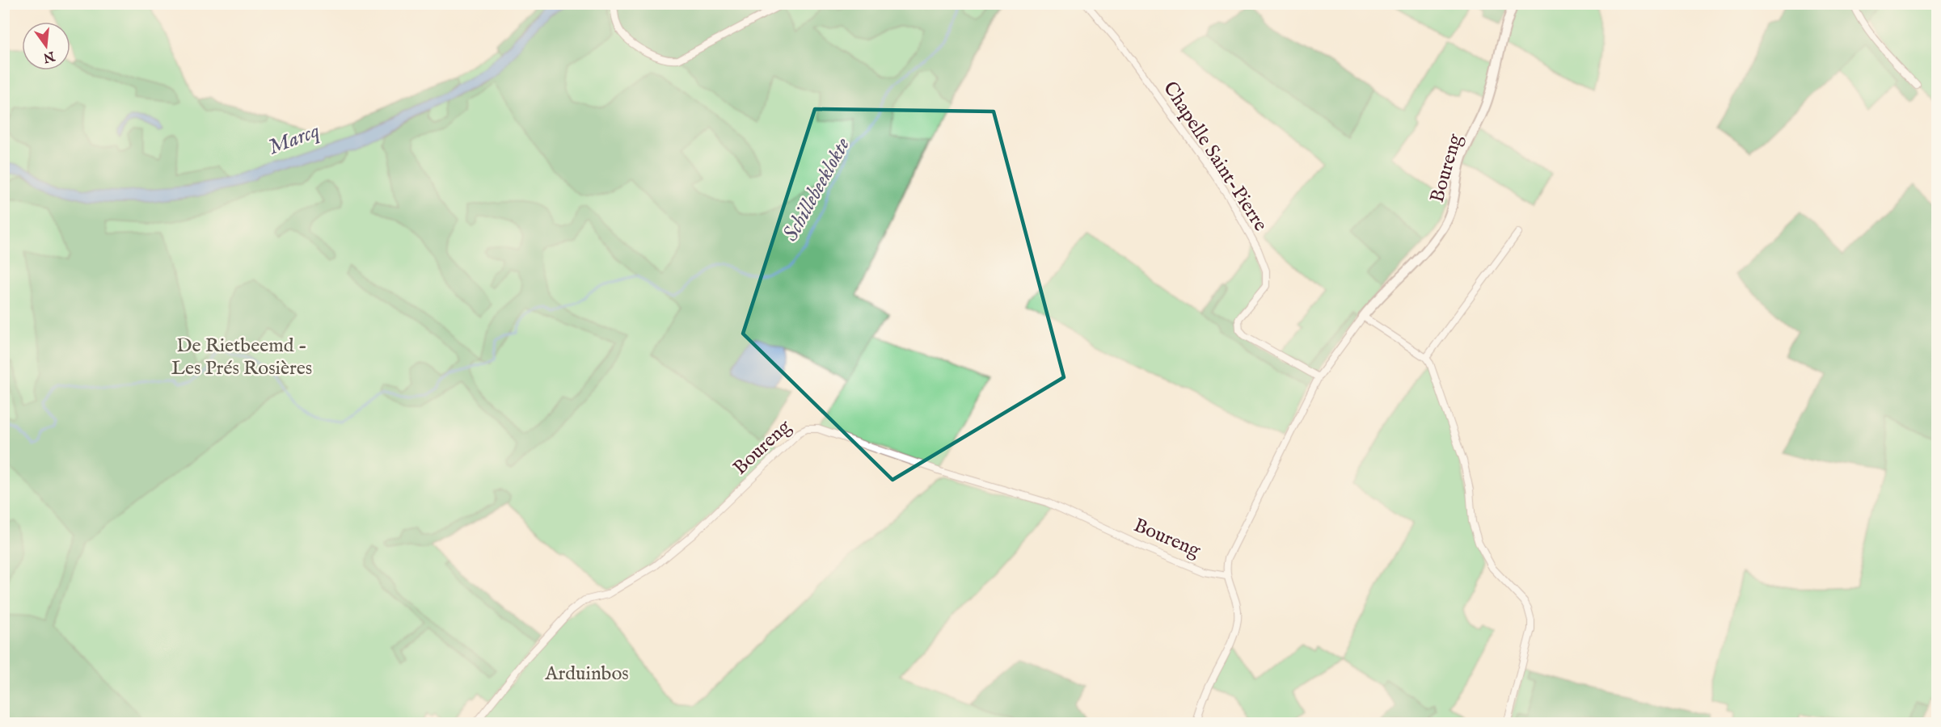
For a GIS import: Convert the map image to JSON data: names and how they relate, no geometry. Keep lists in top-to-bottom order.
{
  "streets": {
    "street": ["Chapelle Saint-Pierre", "Boureng"]
  },
  "crossings": [
    ["Chapelle Saint-Pierre", "Boureng"]
  ],
  "water": ["Marcq", "Schillebeeklokte"],
  "parks": ["De Rietbeemd - Les Prés Rosières", "Arduinbos"],
  "north": "bottom"
}
